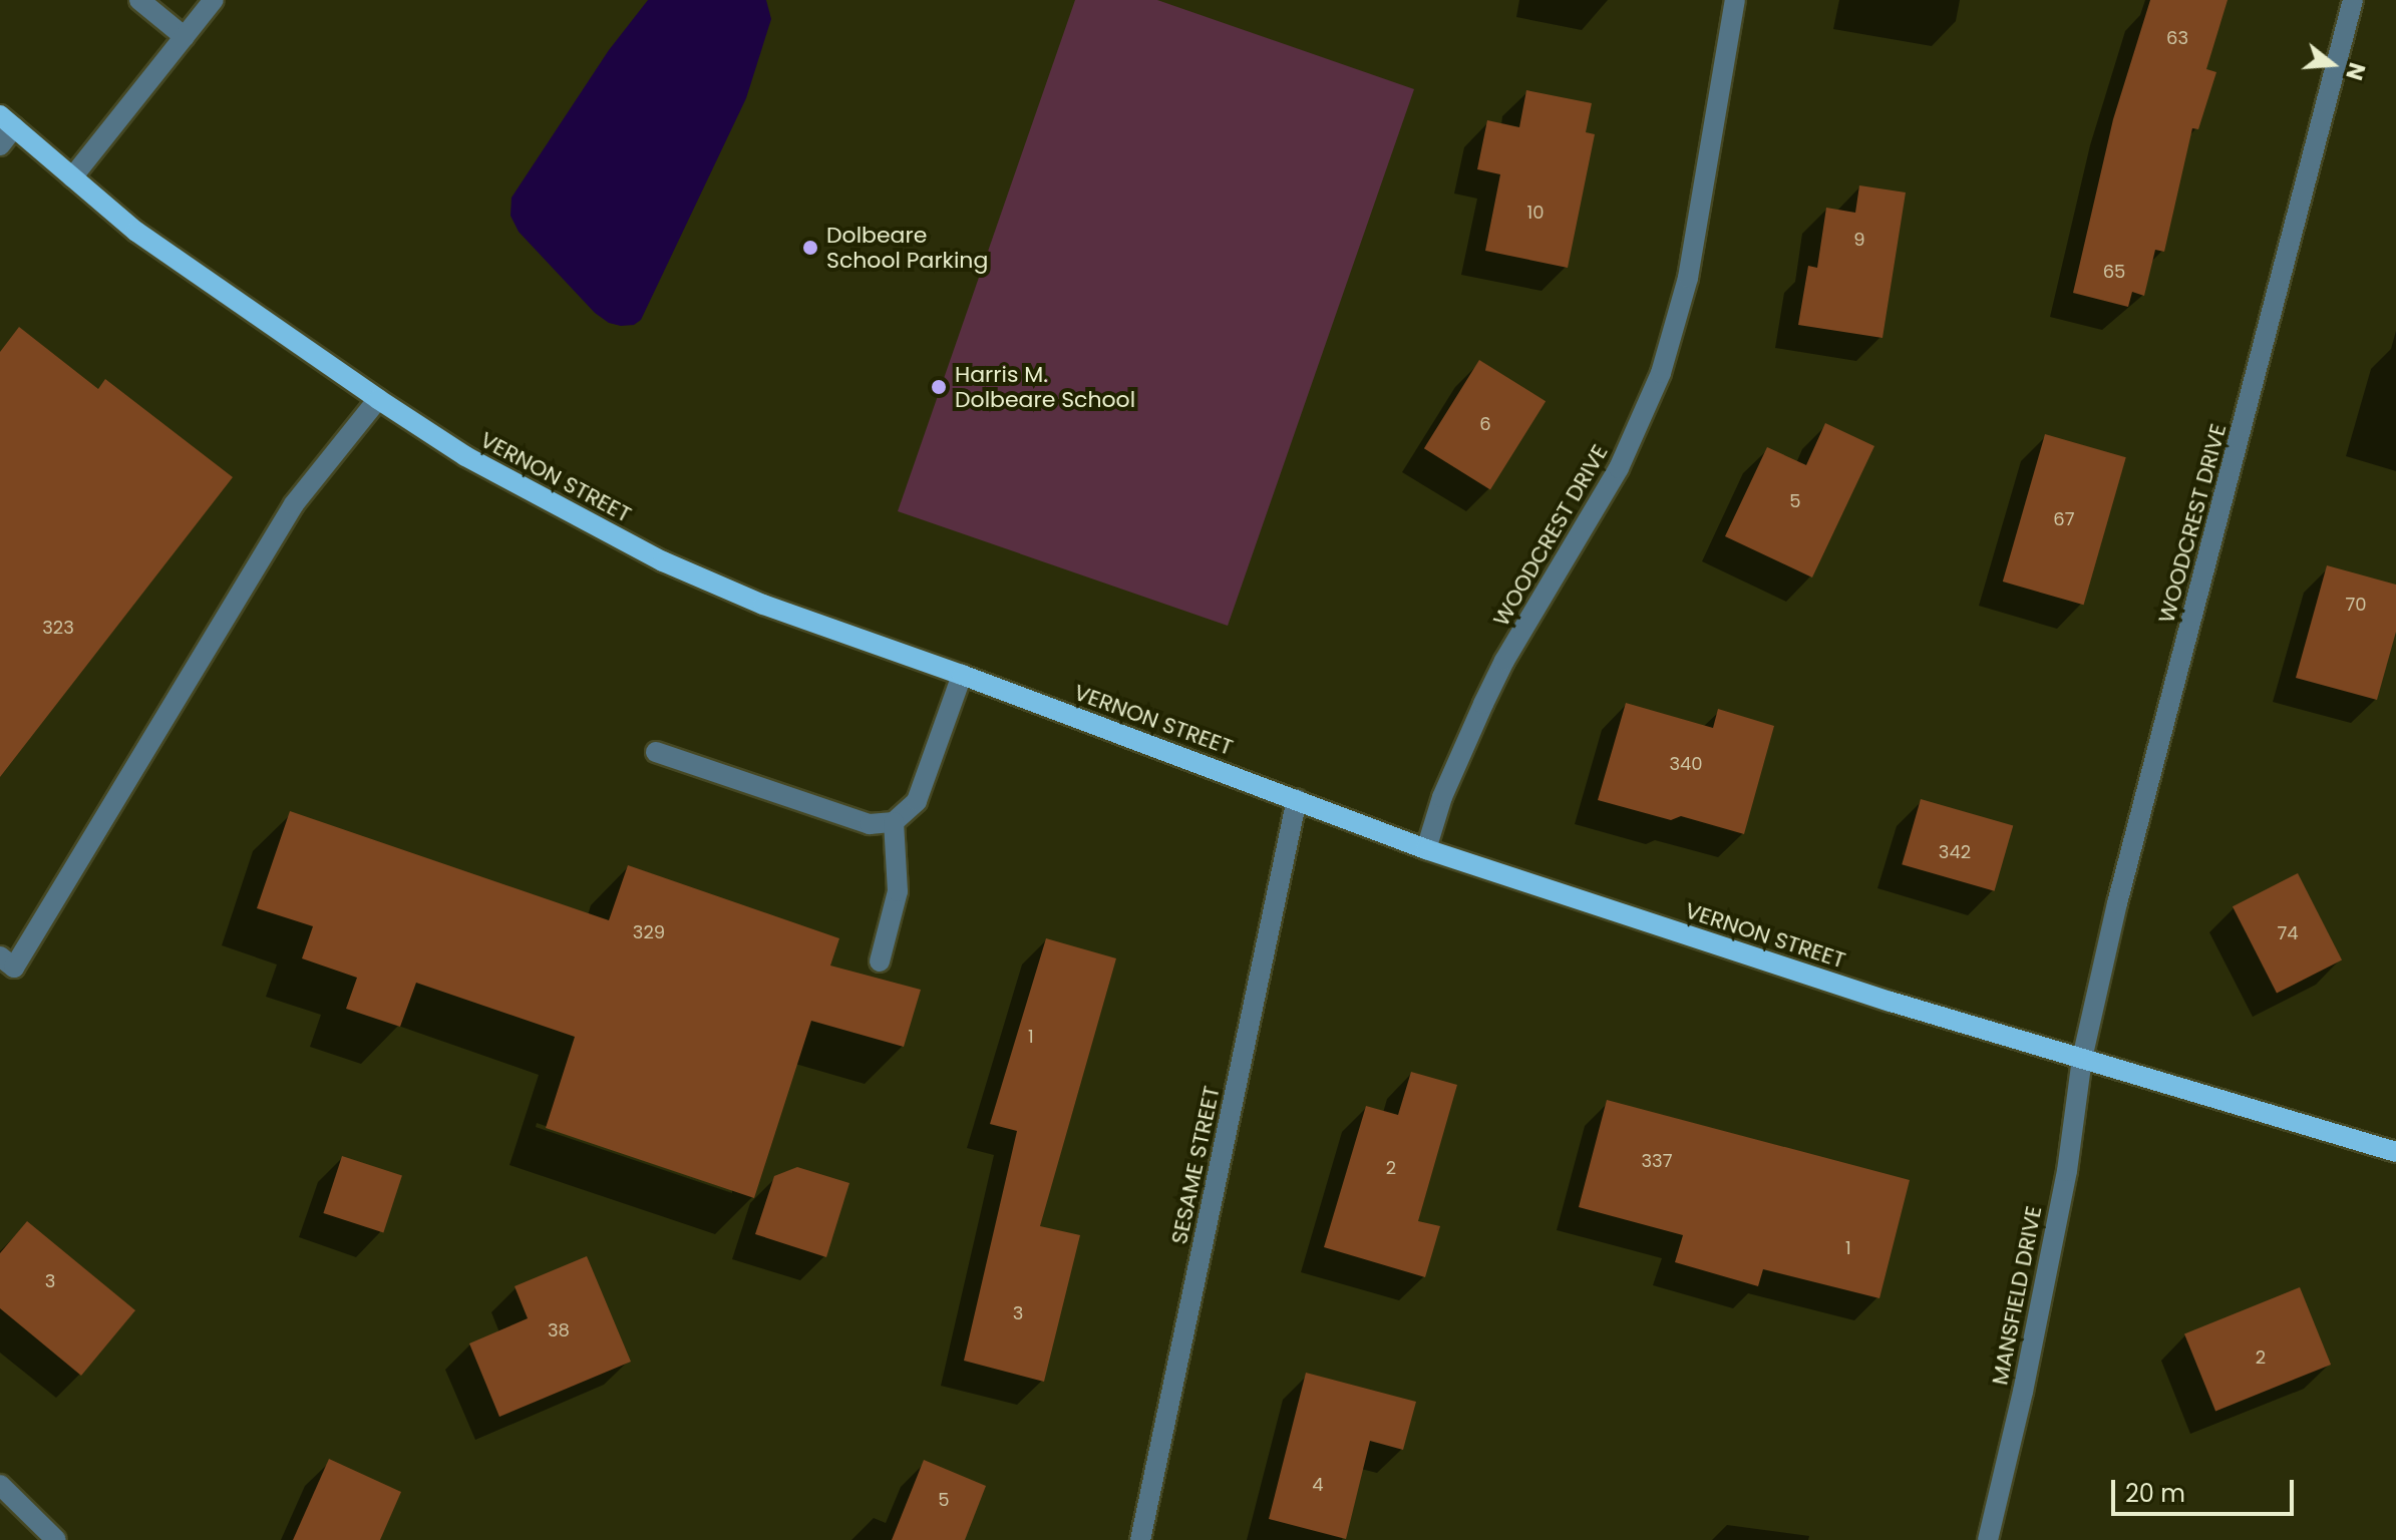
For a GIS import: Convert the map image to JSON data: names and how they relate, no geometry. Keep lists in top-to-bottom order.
{
  "streets": {
    "main road": ["VERNON STREET"],
    "street": ["WOODCREST DRIVE", "SESAME STREET", "MANSFIELD DRIVE"]
  },
  "crossings": [
    ["VERNON STREET", "WOODCREST DRIVE"],
    ["VERNON STREET", "SESAME STREET"],
    ["VERNON STREET", "MANSFIELD DRIVE"],
    ["WOODCREST DRIVE", "MANSFIELD DRIVE"]
  ],
  "places": ["Dolbeare School Parking", "Harris M. Dolbeare School"],
  "house_numbers": [
    "63",
    "10",
    "9",
    "65",
    "6",
    "5",
    "67",
    "70",
    "323",
    "340",
    "342",
    "329",
    "74",
    "1",
    "337",
    "2",
    "1",
    "3",
    "3",
    "38",
    "2",
    "4",
    "5"
  ],
  "scale_bar": "20 m",
  "north": "right"
}
